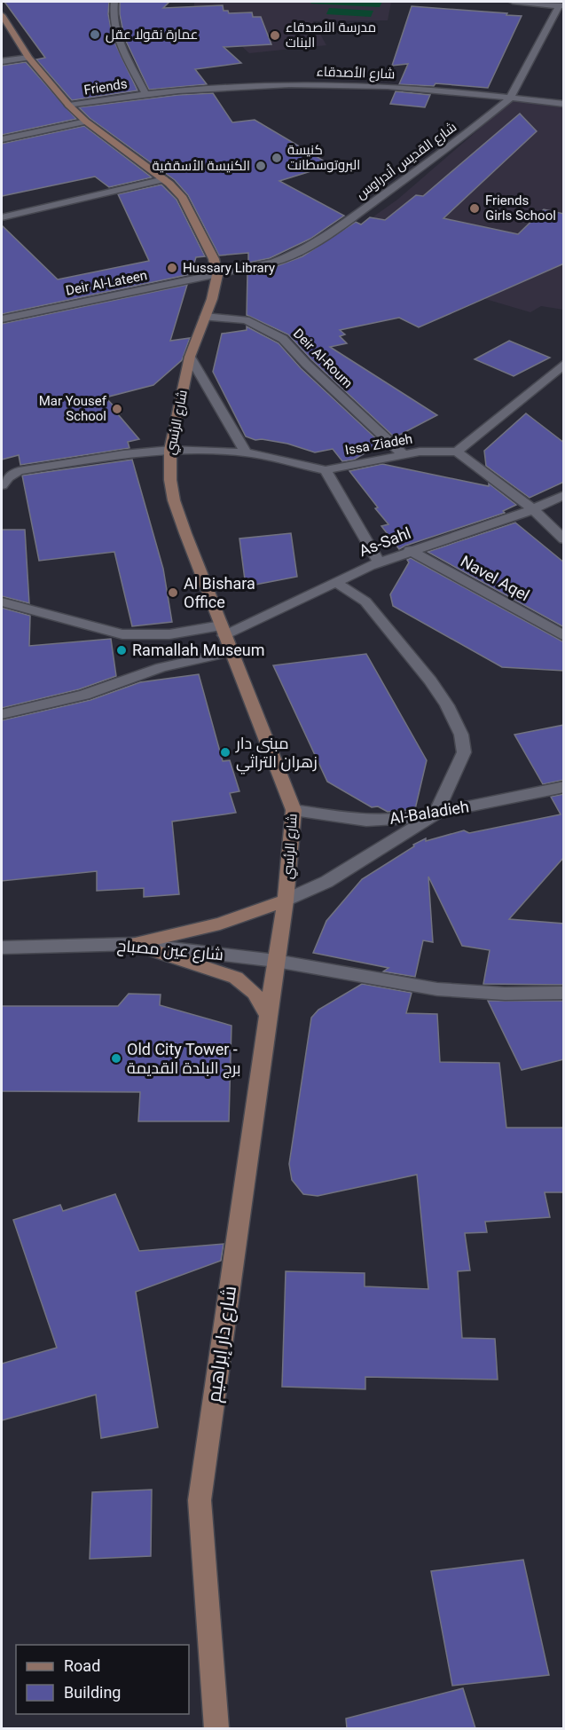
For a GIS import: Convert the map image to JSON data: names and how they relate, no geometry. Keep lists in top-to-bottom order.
{
  "streets": {
    "main road": ["شارع الرئسي", "شارع دار إبراهيم"],
    "street": [
      "شارع الأصدقاء",
      "Friends",
      "شارع القديس أندراوس",
      "Deir Al-Lateen",
      "Deir Al-Roum",
      "Issa Ziadeh",
      "As-Sahl",
      "Navel Aqel",
      "Al-Baladieh",
      "شارع عين مصباح"
    ]
  },
  "crossings": [
    ["شارع الأصدقاء", "Friends"],
    ["شارع الأصدقاء", "شارع القديس أندراوس"],
    ["شارع القديس أندراوس", "Deir Al-Lateen"],
    ["شارع القديس أندراوس", "شارع الرئسي"],
    ["Deir Al-Lateen", "شارع الرئسي"],
    ["Deir Al-Roum", "شارع الرئسي"],
    ["Deir Al-Roum", "Issa Ziadeh"],
    ["شارع الرئسي", "Issa Ziadeh"],
    ["شارع الرئسي", "As-Sahl"],
    ["شارع الرئسي", "Al-Baladieh"],
    ["شارع الرئسي", "شارع عين مصباح"],
    ["شارع الرئسي", "شارع دار إبراهيم"],
    ["As-Sahl", "Navel Aqel"],
    ["شارع عين مصباح", "شارع دار إبراهيم"]
  ],
  "places": [
    "عمارة نقولا عقل",
    "مدرسة الأصدقاء البنات",
    "كنيسة البروتوسطانت",
    "الكنيسة الأسقفية",
    "Friends Girls School",
    "Hussary Library",
    "Mar Yousef School",
    "Al Bishara Office",
    "Ramallah Museum",
    "مبنى دار زهران التراثي",
    "Old City Tower - برج البلدة القديمة"
  ],
  "legend": ["Road", "Building"]
}
